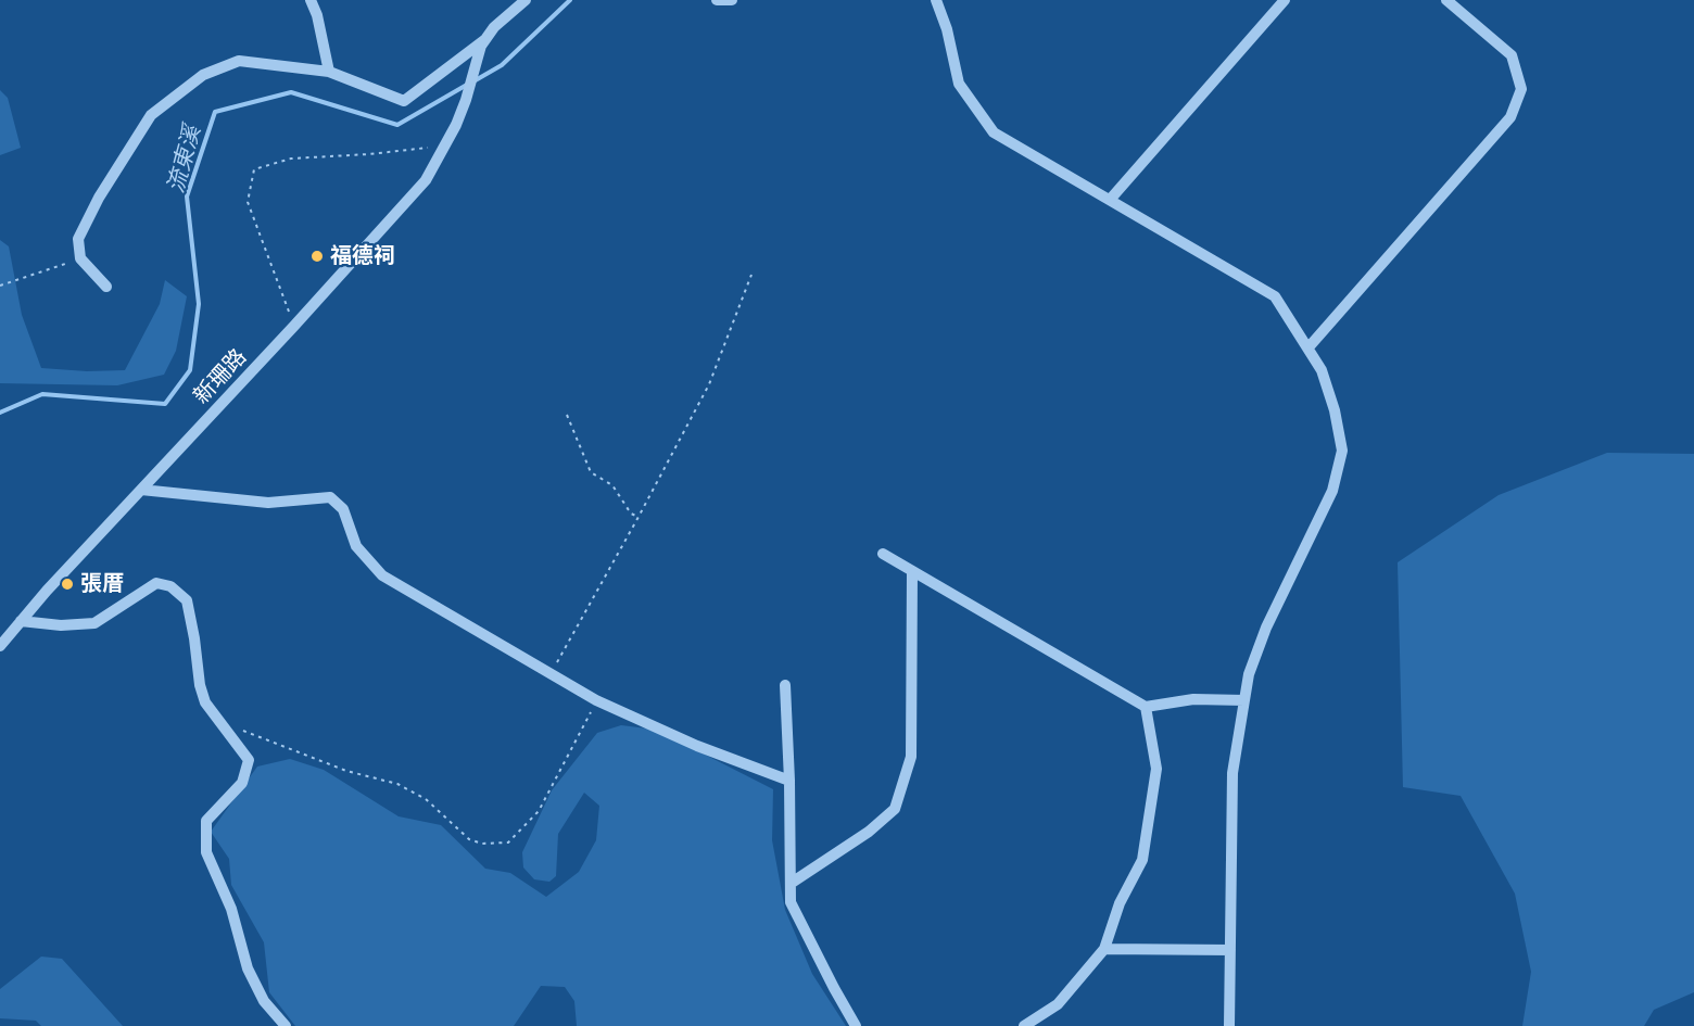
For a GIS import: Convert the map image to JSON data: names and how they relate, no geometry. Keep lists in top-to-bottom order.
{
  "streets": {
    "street": ["新珊路"]
  },
  "water": ["流東溪"],
  "places": ["福德祠", "張厝"]
}
